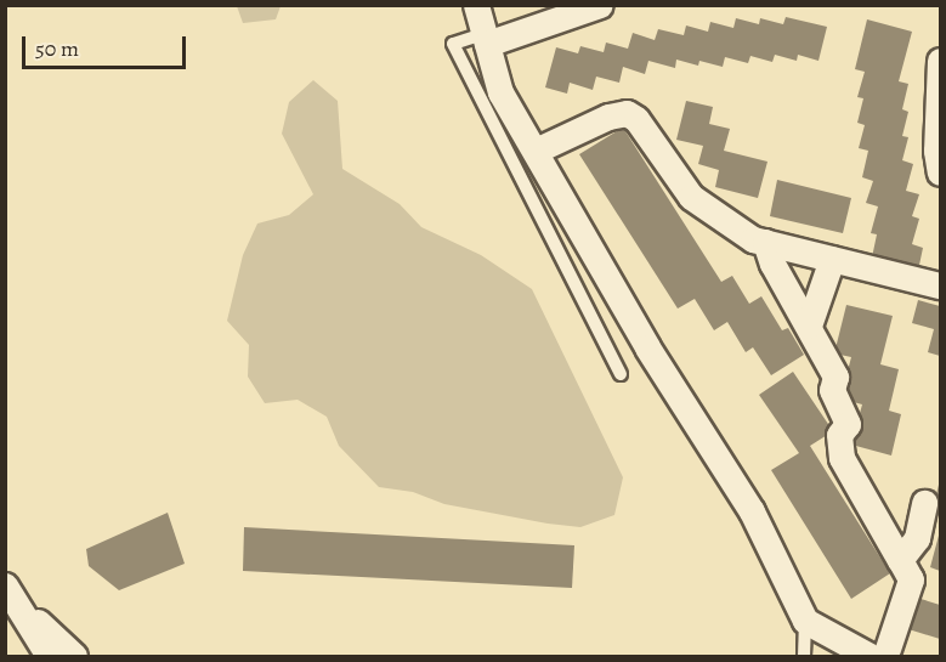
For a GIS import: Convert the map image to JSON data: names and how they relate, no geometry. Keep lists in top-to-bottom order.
{
  "scale_bar": "50 m"
}
